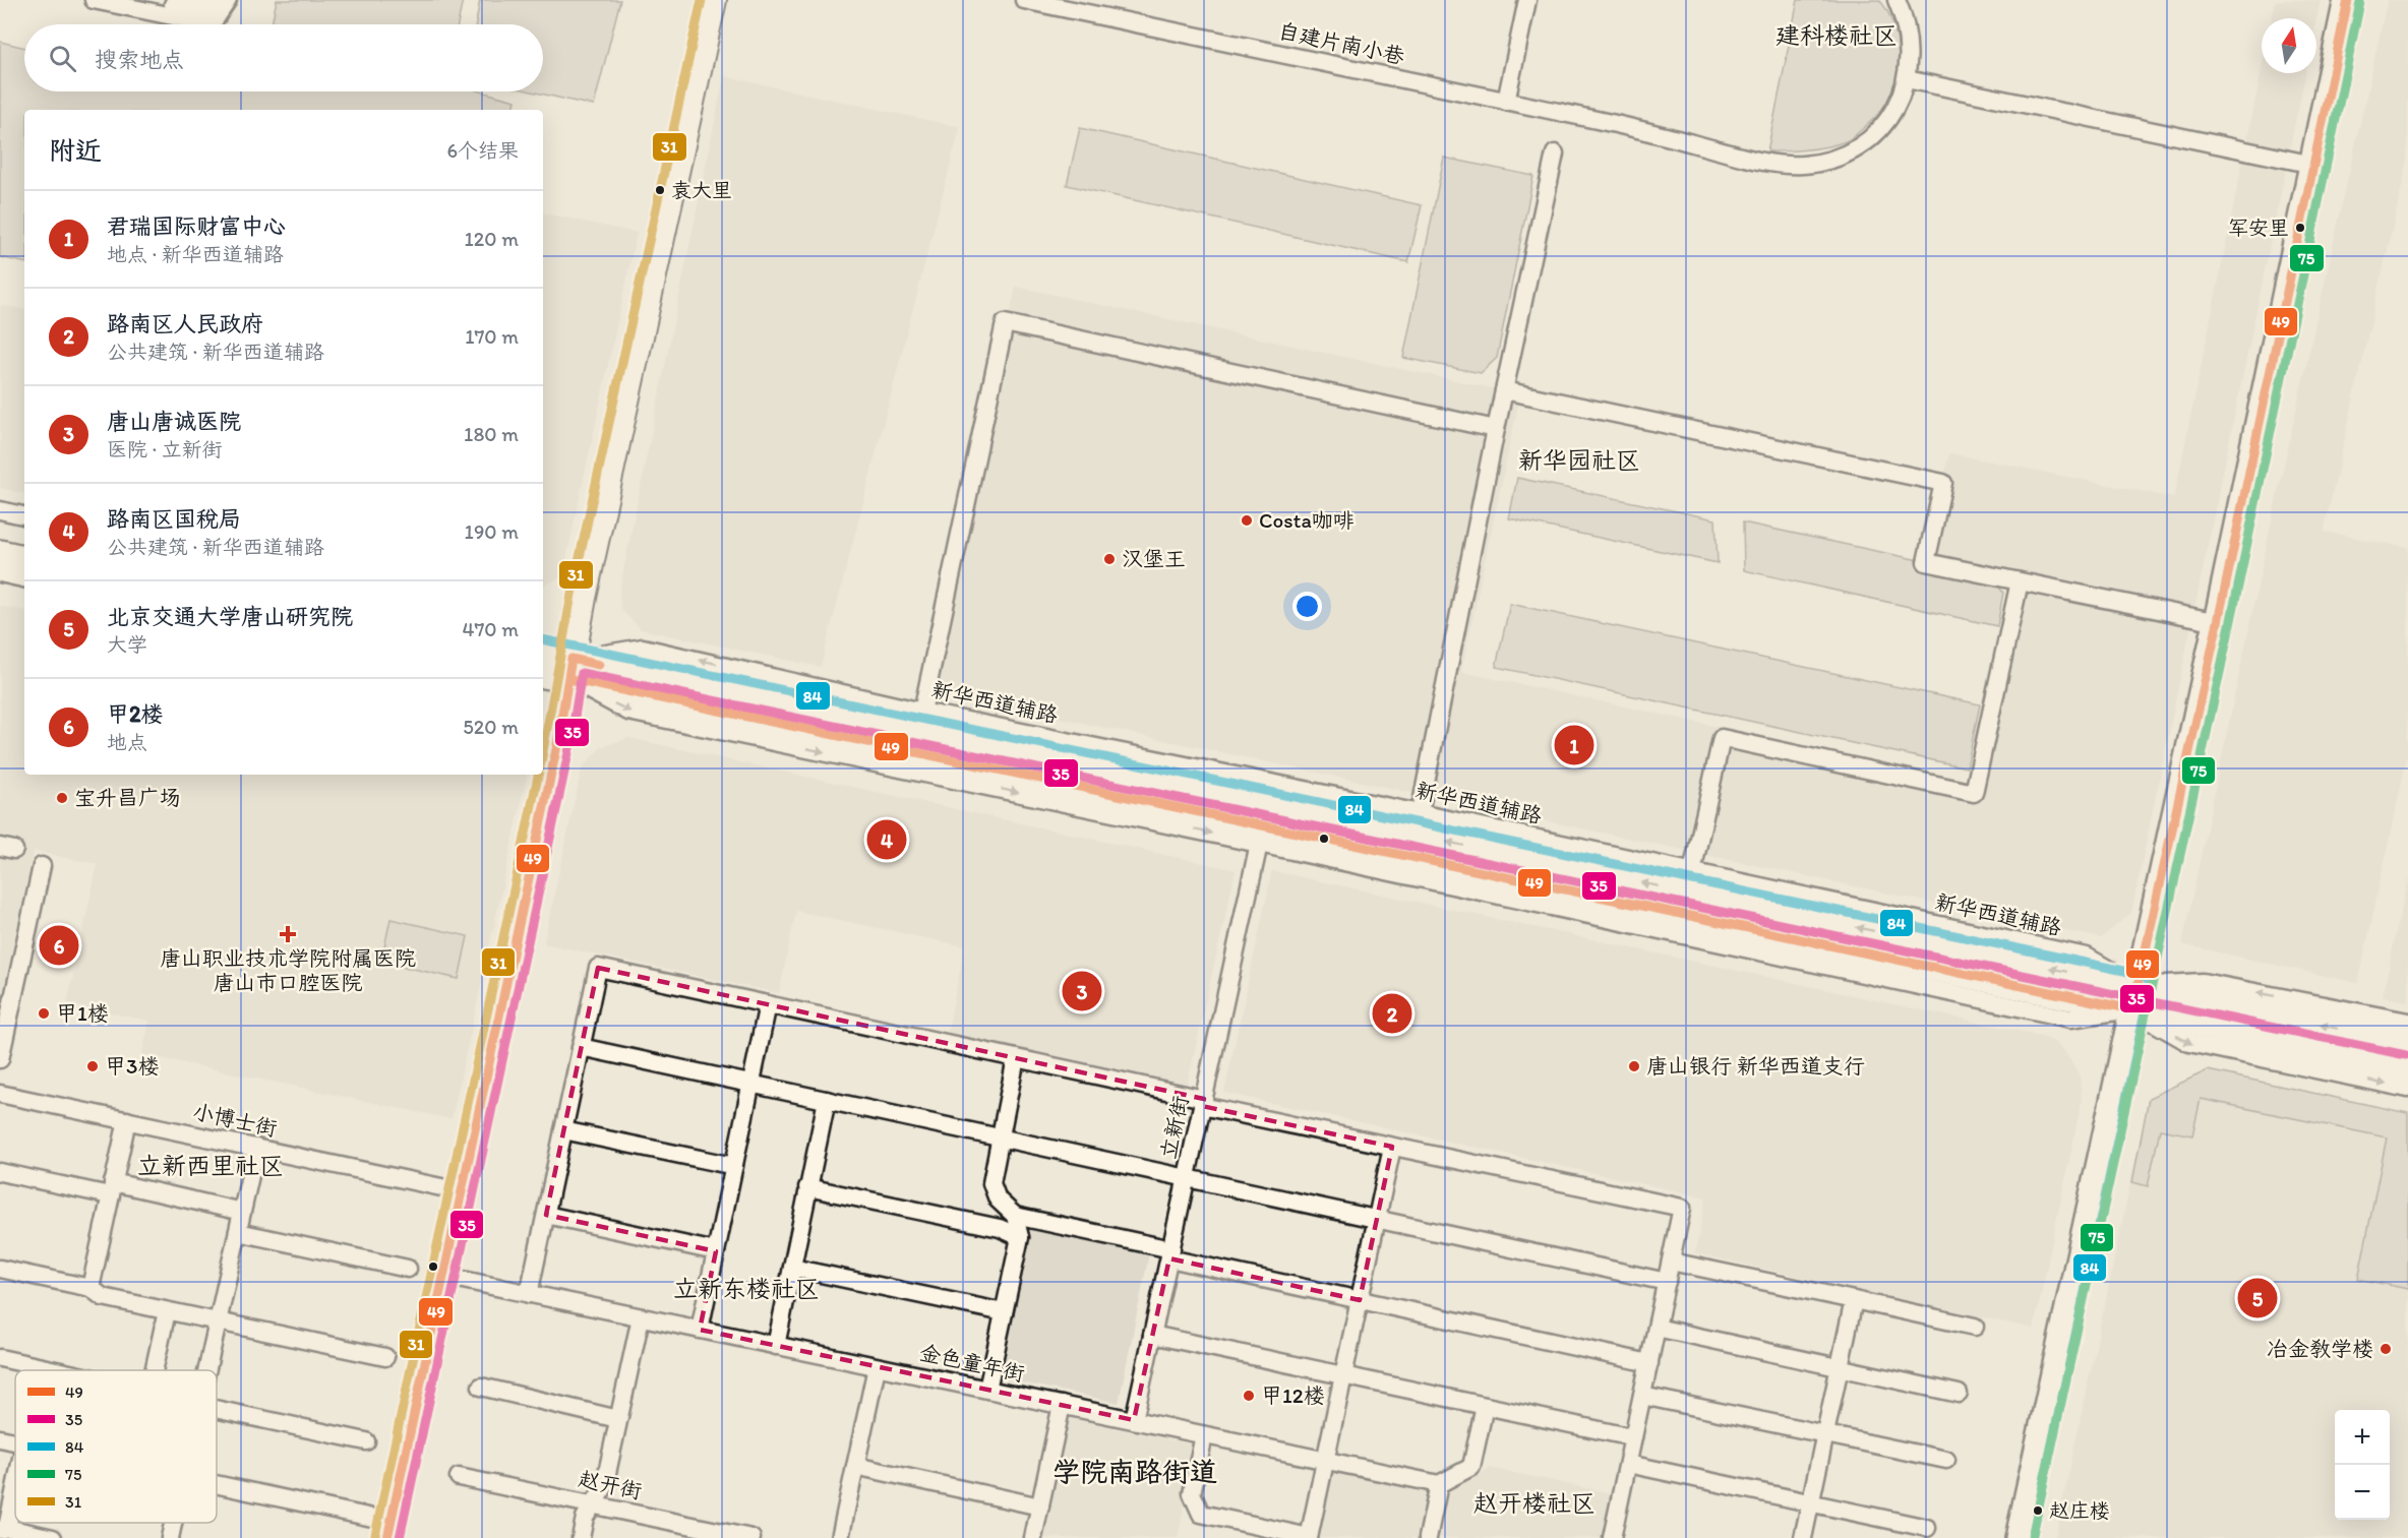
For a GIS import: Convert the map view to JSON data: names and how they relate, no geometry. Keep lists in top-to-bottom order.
{
  "streets": {
    "street": [
      "自建片南小巷",
      "新华西道辅路",
      "小博士街",
      "立新街",
      "金色童年街",
      "赵开街"
    ]
  },
  "crossings": [
    ["新华西道辅路", "立新街"],
    ["立新街", "金色童年街"]
  ],
  "districts": [
    "建科楼社区",
    "新华园社区",
    "立新西里社区",
    "立新东楼社区",
    "学院南路街道",
    "赵开楼社区"
  ],
  "places": {
    "other": [
      "袁大里",
      "军安里",
      "Costa咖啡",
      "汉堡王",
      "宝升昌广场",
      "甲1楼",
      "甲3楼",
      "唐山银行 新华西道支行",
      "冶金教学楼",
      "甲12楼",
      "赵庄楼"
    ],
    "health": ["唐山职业技术学院附属医院 唐山市口腔医院"]
  },
  "lines": [
    "transit line 49",
    "transit line 31",
    "transit line 75",
    "transit line 84",
    "transit line 35"
  ],
  "legend": [
    "49",
    "35",
    "84",
    "75",
    "31"
  ],
  "north": "top",
  "page": {
    "search": "搜索地点",
    "heading": ["附近", "6个结果"],
    "list": [
      {
        "mark": "1",
        "name": "君瑞国际财富中心",
        "note": "地点 · 新华西道辅路",
        "value": "120 m"
      },
      {
        "mark": "2",
        "name": "路南区人民政府",
        "note": "公共建筑 · 新华西道辅路",
        "value": "170 m"
      },
      {
        "mark": "3",
        "name": "唐山唐诚医院",
        "note": "医院 · 立新街",
        "value": "180 m"
      },
      {
        "mark": "4",
        "name": "路南区国税局",
        "note": "公共建筑 · 新华西道辅路",
        "value": "190 m"
      },
      {
        "mark": "5",
        "name": "北京交通大学唐山研究院",
        "note": "大学",
        "value": "470 m"
      },
      {
        "mark": "6",
        "name": "甲2楼",
        "note": "地点",
        "value": "520 m"
      }
    ],
    "pins": [
      "1",
      "4",
      "6",
      "3",
      "2",
      "5"
    ],
    "map_buttons": ["+", "−"]
  }
}
